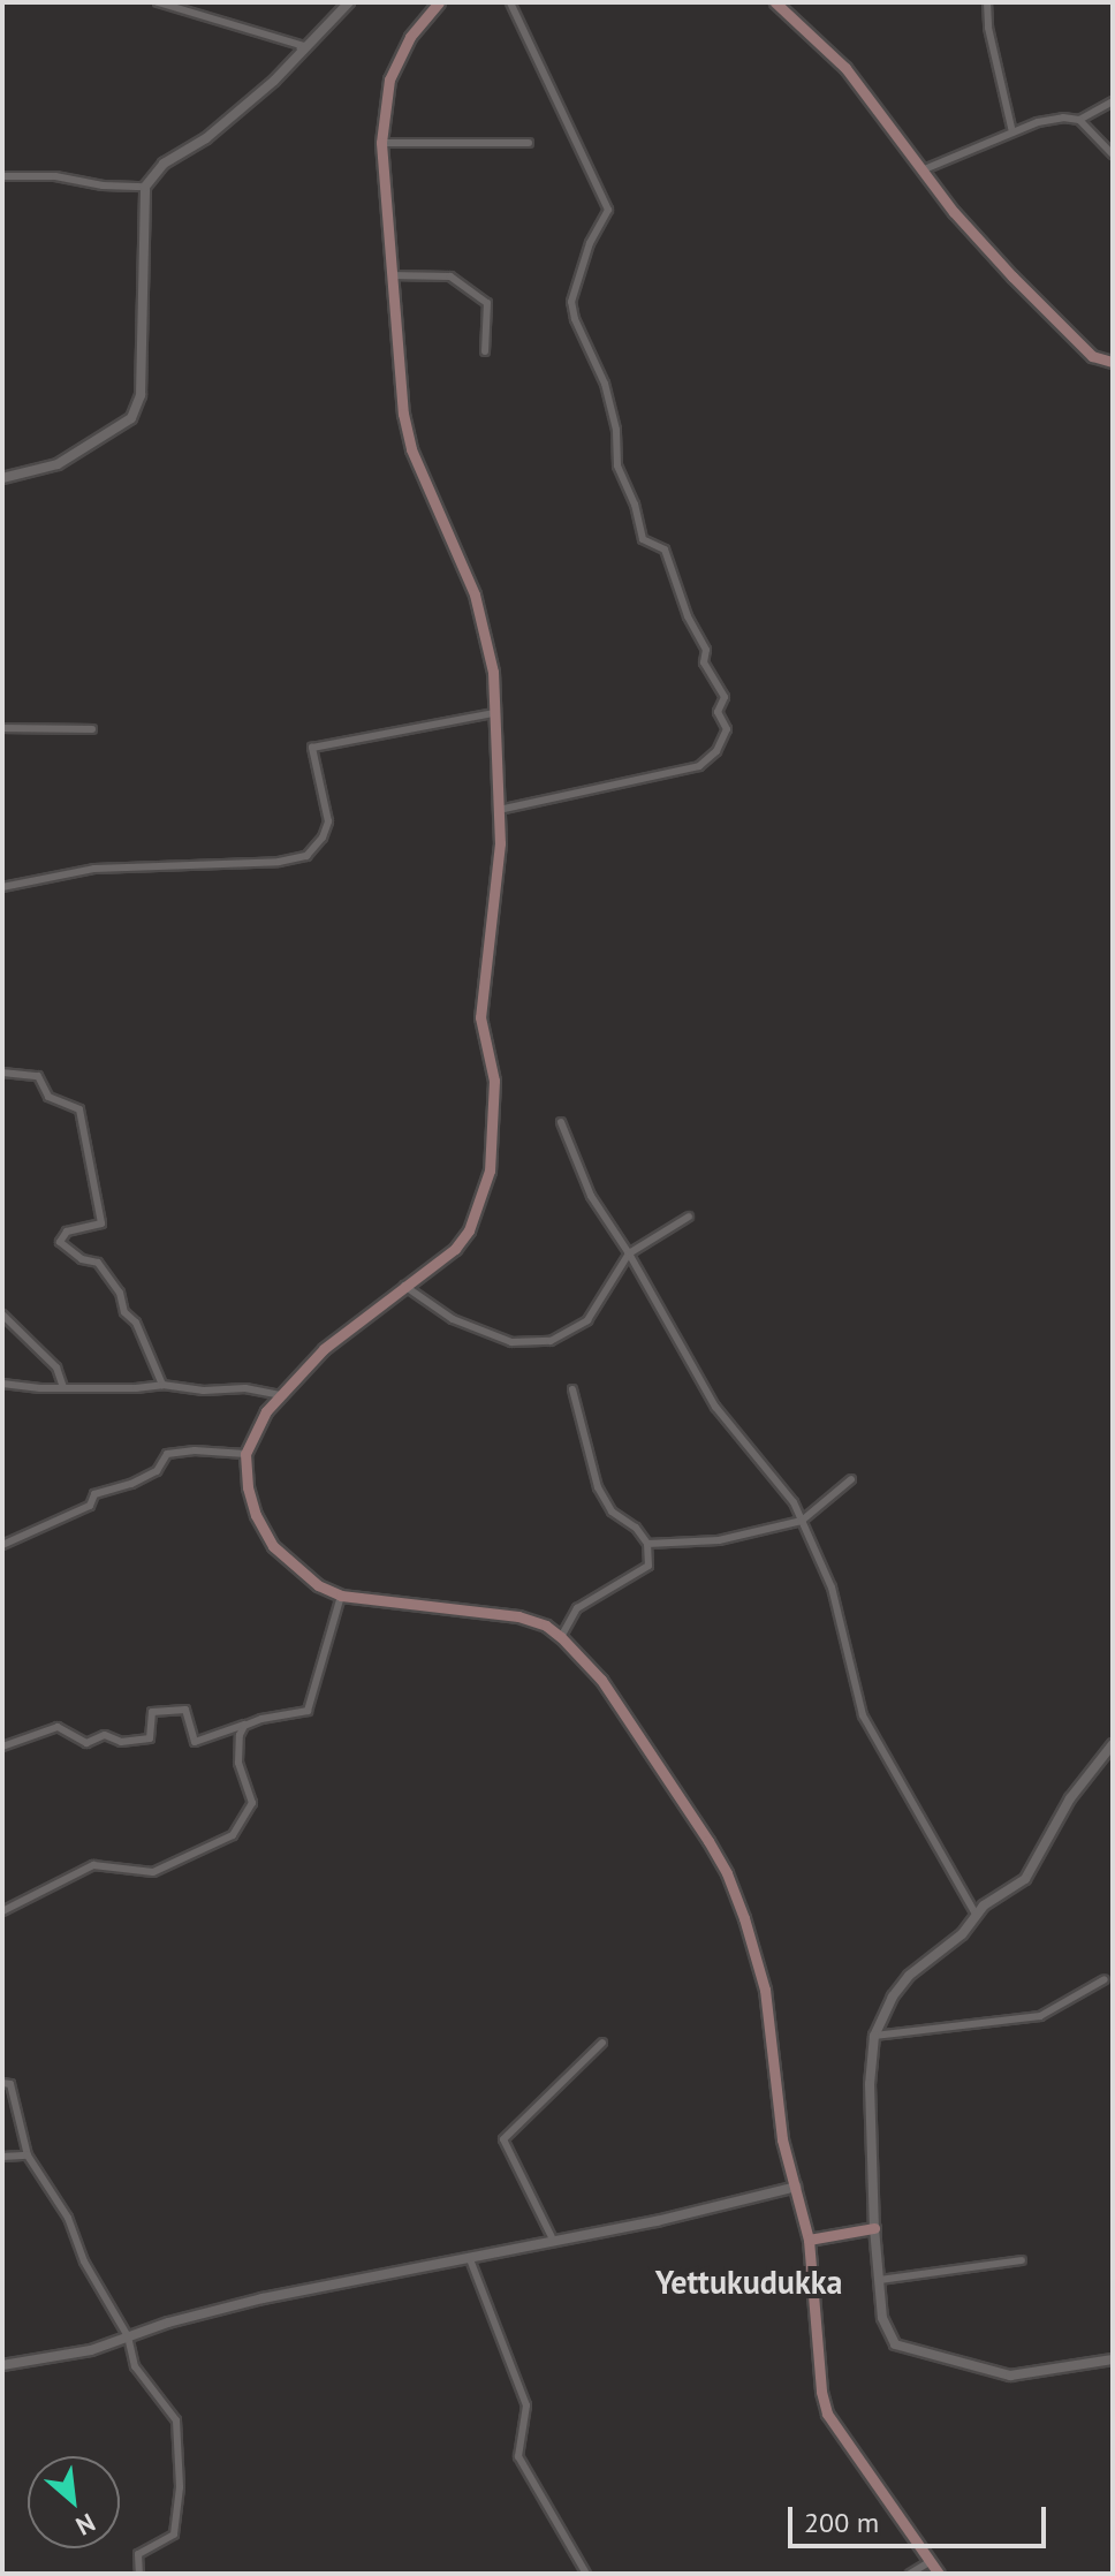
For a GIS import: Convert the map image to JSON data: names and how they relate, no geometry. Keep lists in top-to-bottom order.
{
  "districts": ["Yettukudukka"],
  "scale_bar": "200 m",
  "north": "bottom right"
}
